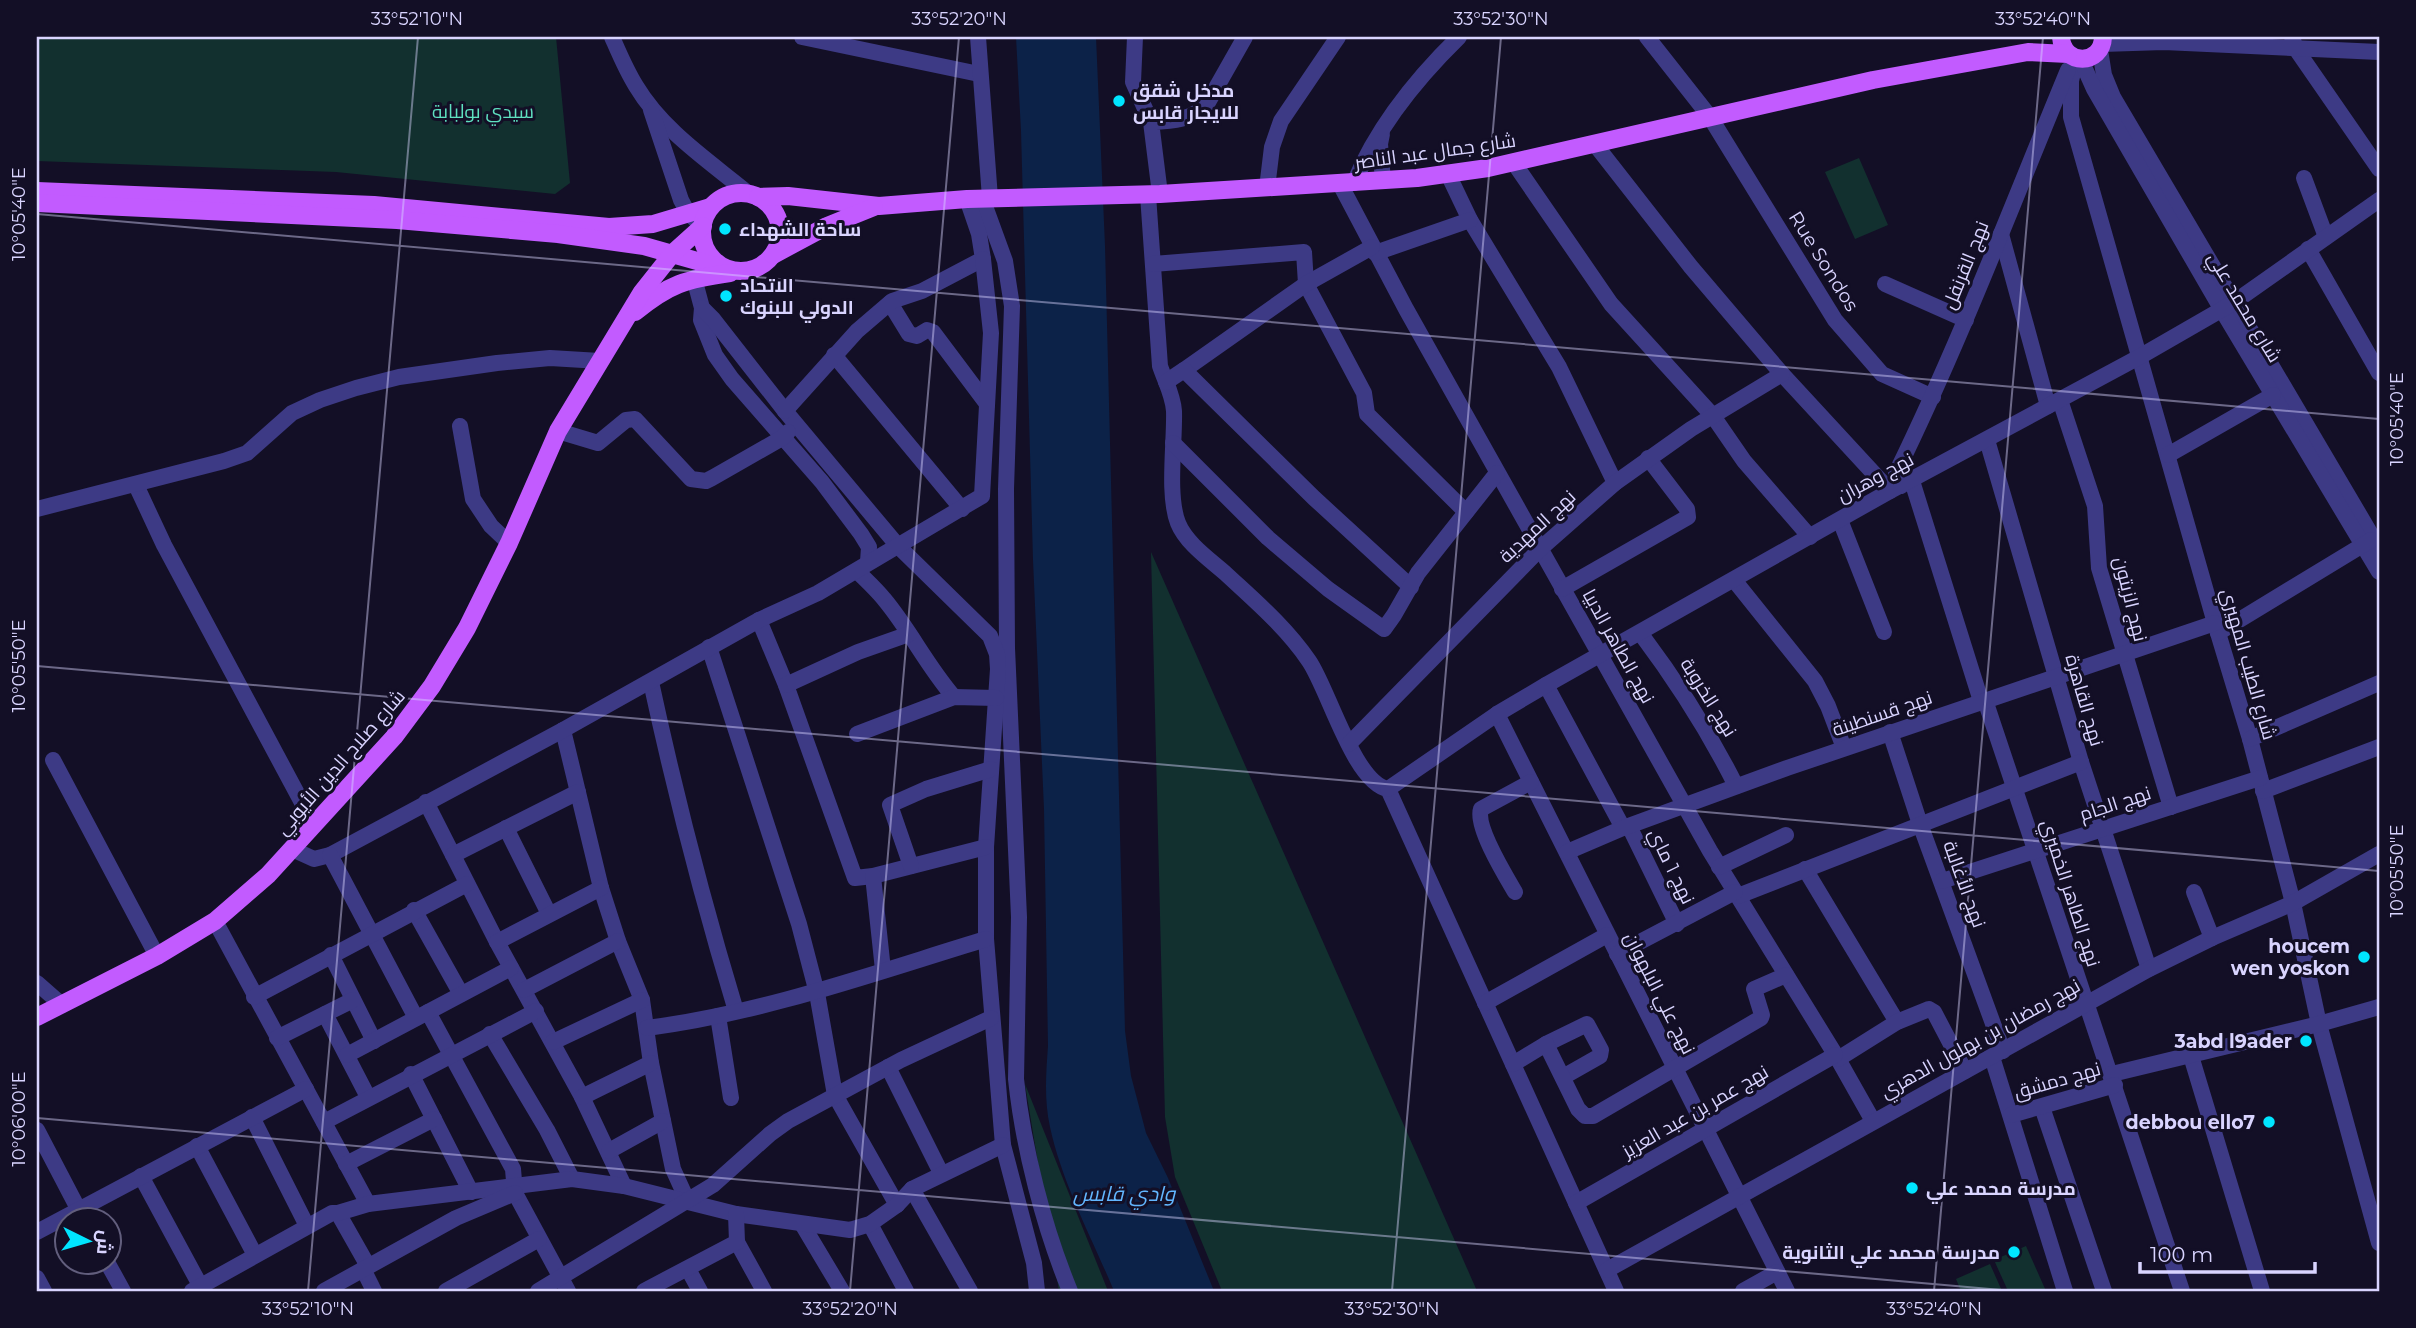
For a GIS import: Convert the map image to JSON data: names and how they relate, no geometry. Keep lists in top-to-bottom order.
{
  "streets": {
    "main road": ["شارع جمال عبد الناصر", "شارع صلاح الدين الأيوبي"],
    "street": [
      "Rue Sondos",
      "نهج القرنفل",
      "شارع محمد علي",
      "نهج وهران",
      "نهج المهدية",
      "نهج الزيتون",
      "نهج الطاهر الدبيا",
      "شارع الطيب المهيري",
      "نهج الخروبة",
      "نهج القاهرة",
      "نهج قسنطينة",
      "نهج الجام",
      "نهج 1 ماي",
      "نهج الأغالبة",
      "نهج الطاهر الخميري",
      "نهج علي البلهوان",
      "نهج رمضان بن بهلول الدهري",
      "نهج دمشق",
      "نهج عمر بن عبد العزيز"
    ]
  },
  "crossings": [
    ["شارع جمال عبد الناصر", "Rue Sondos"],
    ["شارع جمال عبد الناصر", "نهج القرنفل"],
    ["شارع جمال عبد الناصر", "شارع محمد علي"],
    ["شارع جمال عبد الناصر", "نهج الطاهر الدبيا"],
    ["شارع جمال عبد الناصر", "شارع الطيب المهيري"],
    ["Rue Sondos", "نهج القرنفل"],
    ["نهج القرنفل", "شارع محمد علي"],
    ["نهج القرنفل", "نهج وهران"],
    ["نهج القرنفل", "نهج الزيتون"],
    ["نهج القرنفل", "شارع الطيب المهيري"],
    ["نهج القرنفل", "نهج الطاهر الخميري"],
    ["شارع محمد علي", "نهج وهران"],
    ["شارع محمد علي", "شارع الطيب المهيري"],
    ["شارع محمد علي", "نهج قسنطينة"],
    ["نهج وهران", "نهج الزيتون"],
    ["نهج وهران", "نهج الطاهر الدبيا"],
    ["نهج وهران", "شارع الطيب المهيري"],
    ["نهج وهران", "نهج الخروبة"],
    ["نهج وهران", "نهج القاهرة"],
    ["نهج وهران", "نهج 1 ماي"],
    ["نهج وهران", "نهج الطاهر الخميري"],
    ["نهج وهران", "نهج علي البلهوان"],
    ["نهج المهدية", "نهج الطاهر الدبيا"],
    ["نهج الزيتون", "نهج قسنطينة"],
    ["نهج الزيتون", "نهج الجام"],
    ["نهج الطاهر الدبيا", "نهج قسنطينة"],
    ["نهج الطاهر الدبيا", "نهج رمضان بن بهلول الدهري"],
    ["نهج الطاهر الدبيا", "نهج عمر بن عبد العزيز"],
    ["شارع الطيب المهيري", "نهج قسنطينة"],
    ["شارع الطيب المهيري", "نهج الجام"],
    ["شارع الطيب المهيري", "نهج رمضان بن بهلول الدهري"],
    ["شارع الطيب المهيري", "نهج دمشق"],
    ["نهج الخروبة", "نهج قسنطينة"],
    ["نهج القاهرة", "نهج قسنطينة"],
    ["نهج القاهرة", "نهج الجام"],
    ["نهج القاهرة", "نهج رمضان بن بهلول الدهري"],
    ["نهج قسنطينة", "نهج 1 ماي"],
    ["نهج قسنطينة", "نهج الأغالبة"],
    ["نهج قسنطينة", "نهج الطاهر الخميري"],
    ["نهج قسنطينة", "نهج علي البلهوان"],
    ["نهج الجام", "نهج الأغالبة"],
    ["نهج الجام", "نهج الطاهر الخميري"],
    ["نهج الأغالبة", "نهج رمضان بن بهلول الدهري"],
    ["نهج الأغالبة", "نهج دمشق"],
    ["نهج الطاهر الخميري", "نهج رمضان بن بهلول الدهري"],
    ["نهج الطاهر الخميري", "نهج دمشق"],
    ["نهج علي البلهوان", "نهج رمضان بن بهلول الدهري"],
    ["نهج علي البلهوان", "نهج عمر بن عبد العزيز"],
    ["نهج رمضان بن بهلول الدهري", "نهج عمر بن عبد العزيز"]
  ],
  "water": ["وادي قابس"],
  "parks": ["سيدي بولبابة"],
  "places": [
    "مدخل شقق للايجار قابس",
    "ساحة الشهداء",
    "الاتحاد الدولي للبنوك",
    "houcem wen yoskon",
    "3abd l9ader",
    "debbou ello7",
    "مدرسة محمد علي",
    "مدرسة محمد علي الثانوية"
  ],
  "scale_bar": "100 m",
  "north": "right",
  "coordinates": [
    "33°52'10\"N",
    "33°52'20\"N",
    "33°52'30\"N",
    "33°52'40\"N",
    "10°05'40\"E",
    "10°05'50\"E",
    "10°06'00\"E"
  ]
}
